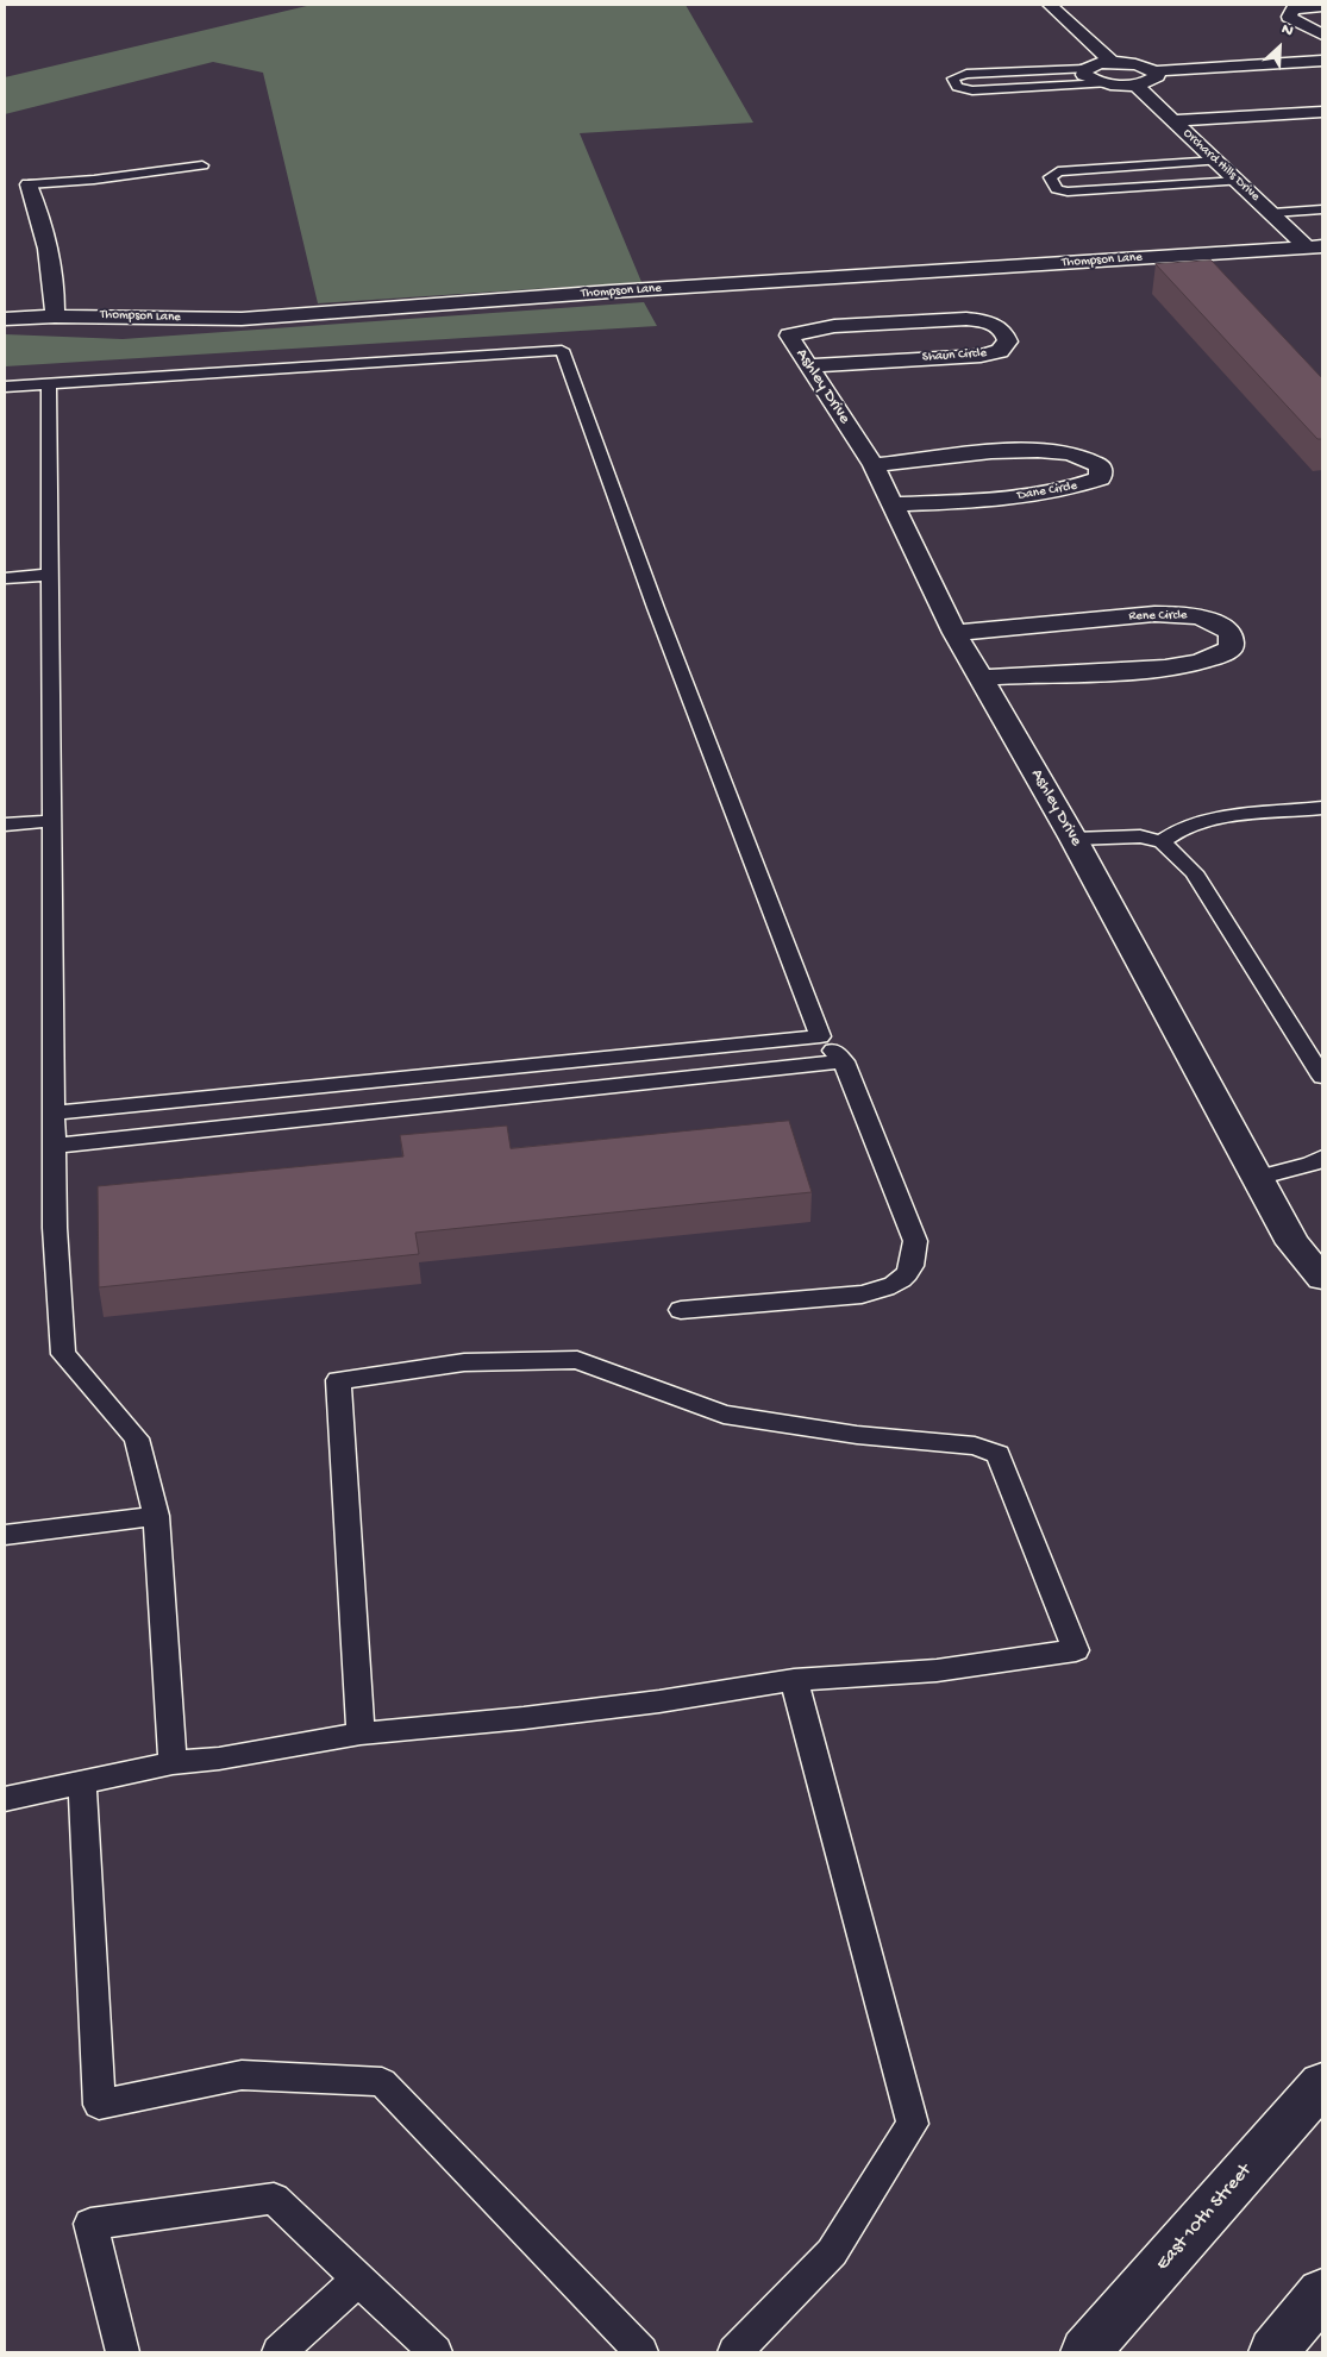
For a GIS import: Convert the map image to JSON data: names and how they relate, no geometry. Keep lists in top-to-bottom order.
{
  "streets": {
    "street": [
      "Orchard Hills Drive",
      "Thompson Lane",
      "Shaun Circle",
      "Ashley Drive",
      "Dane Circle",
      "Rene Circle",
      "East 10th Street"
    ]
  },
  "crossings": [
    ["Orchard Hills Drive", "Thompson Lane"],
    ["Shaun Circle", "Ashley Drive"],
    ["Ashley Drive", "Dane Circle"],
    ["Ashley Drive", "Rene Circle"]
  ],
  "north": "top right"
}
